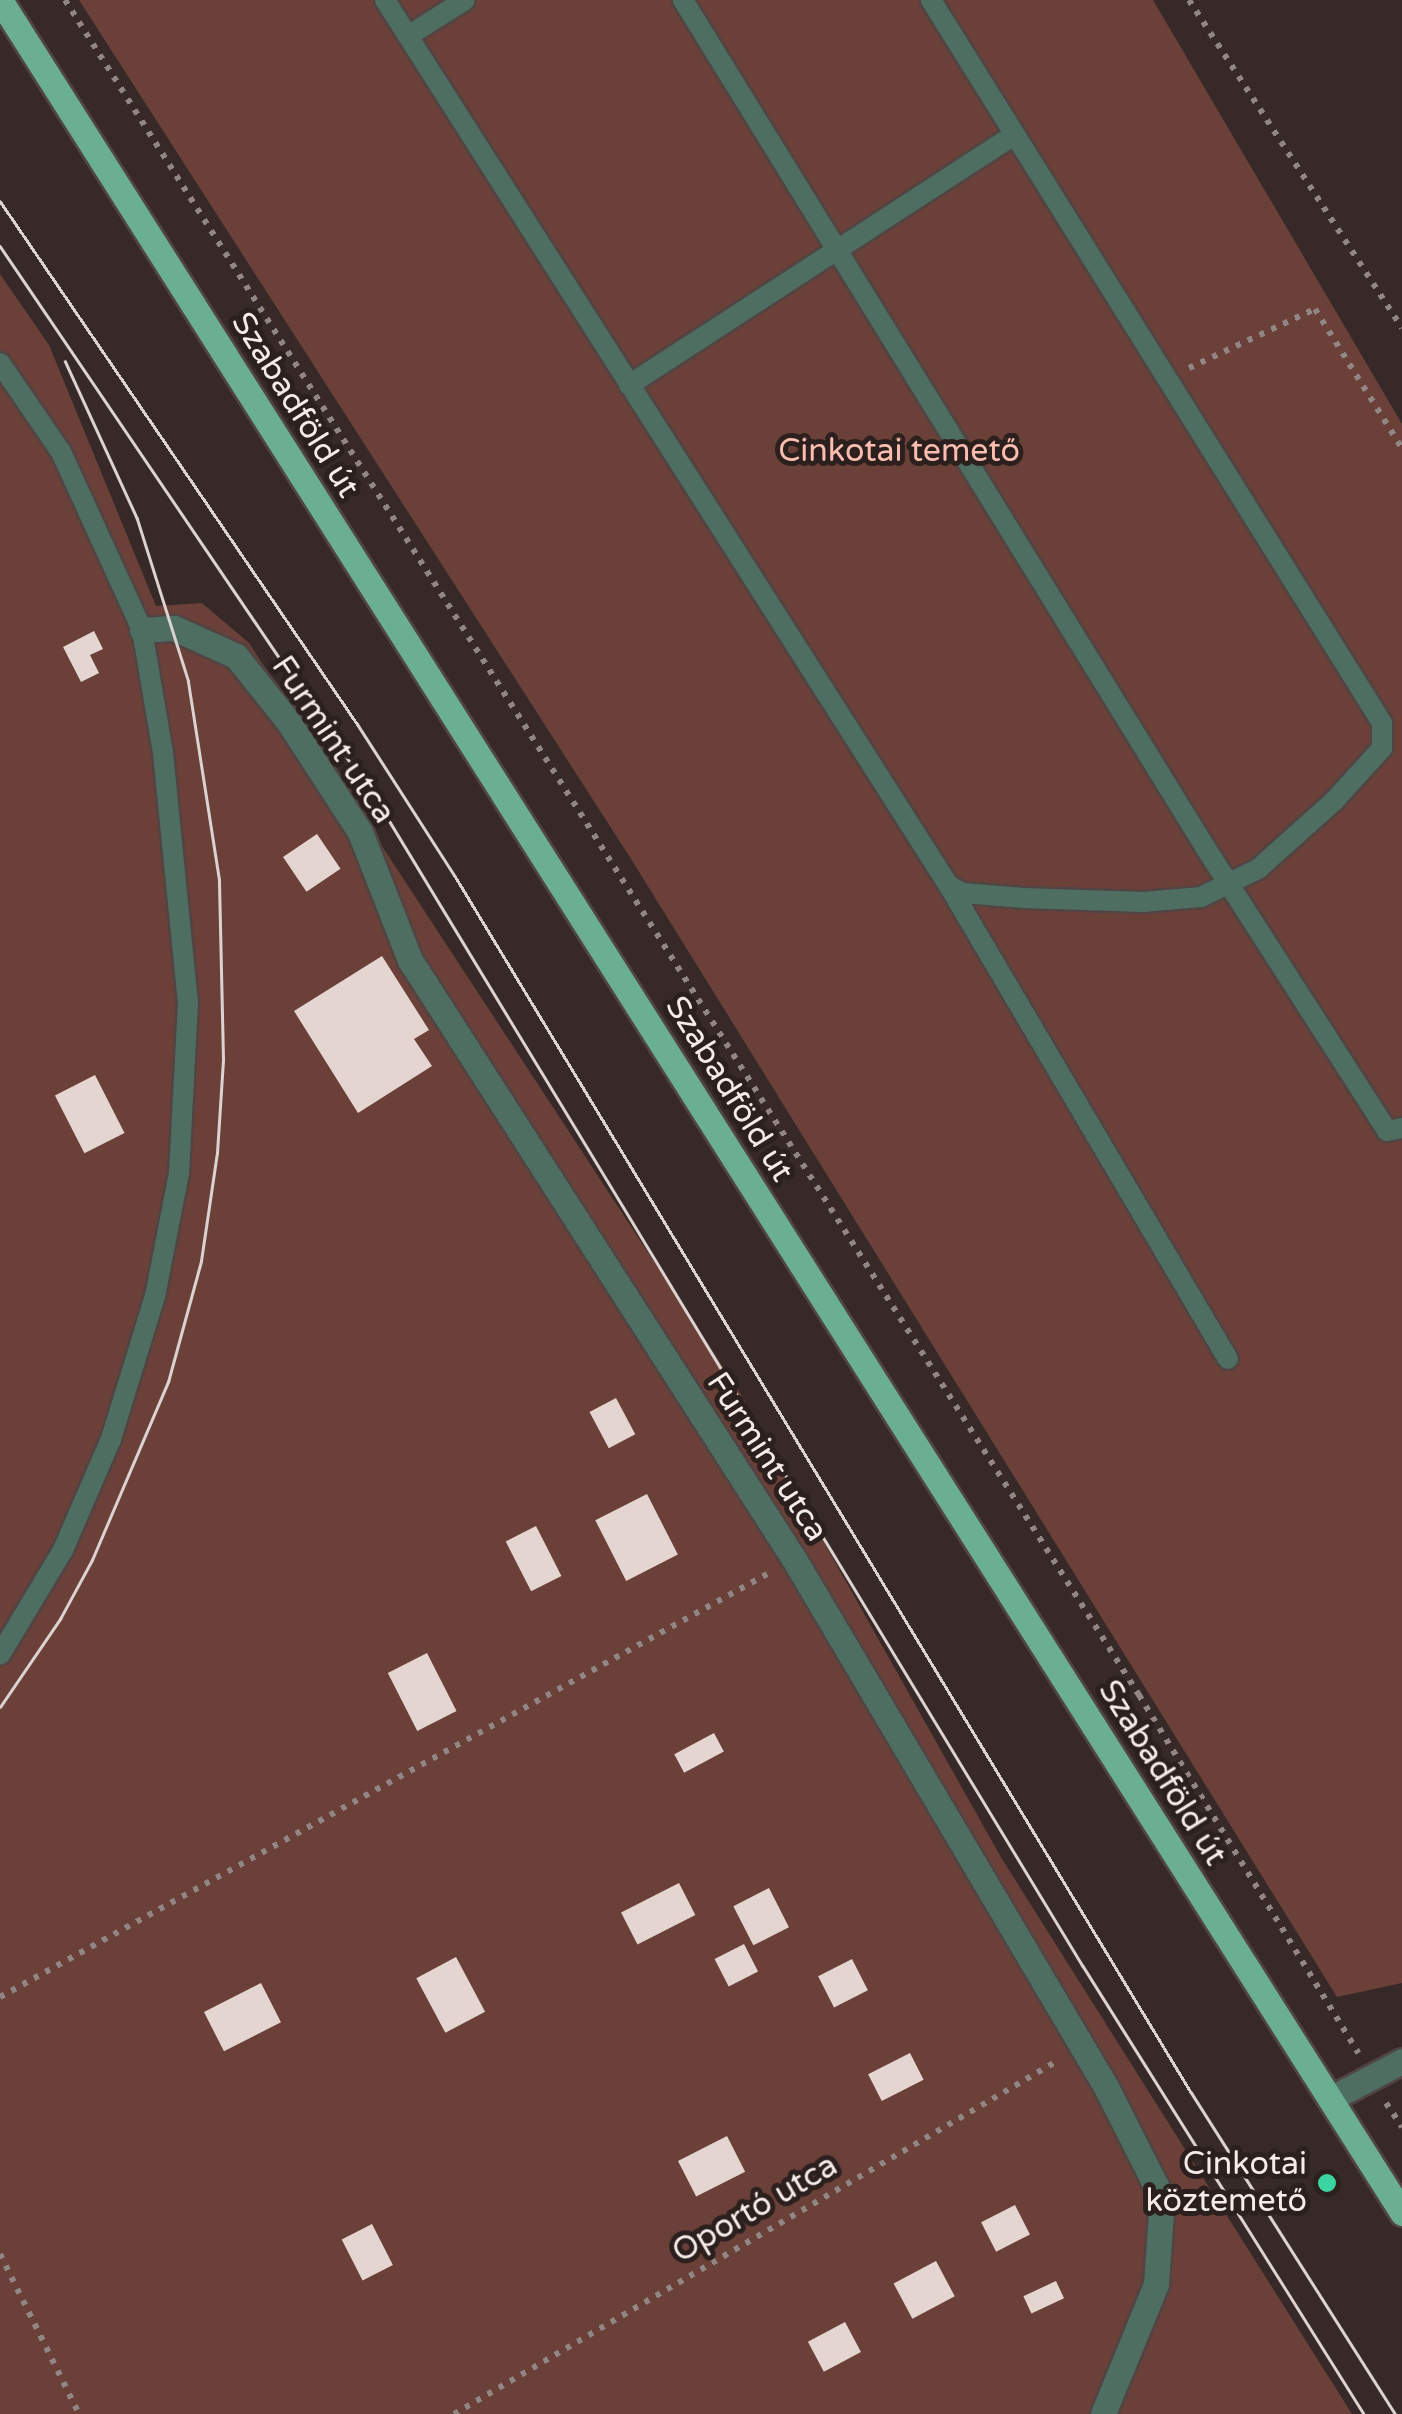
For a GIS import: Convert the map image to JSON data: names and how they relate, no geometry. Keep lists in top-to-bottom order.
{
  "streets": {
    "main road": ["Szabadföld út"],
    "street": ["Furmint utca"],
    "path": ["Oportó utca"]
  },
  "crossings": [
    ["Furmint utca", "Oportó utca"]
  ],
  "parks": ["Cinkotai temető"],
  "places": ["Cinkotai köztemető"]
}
